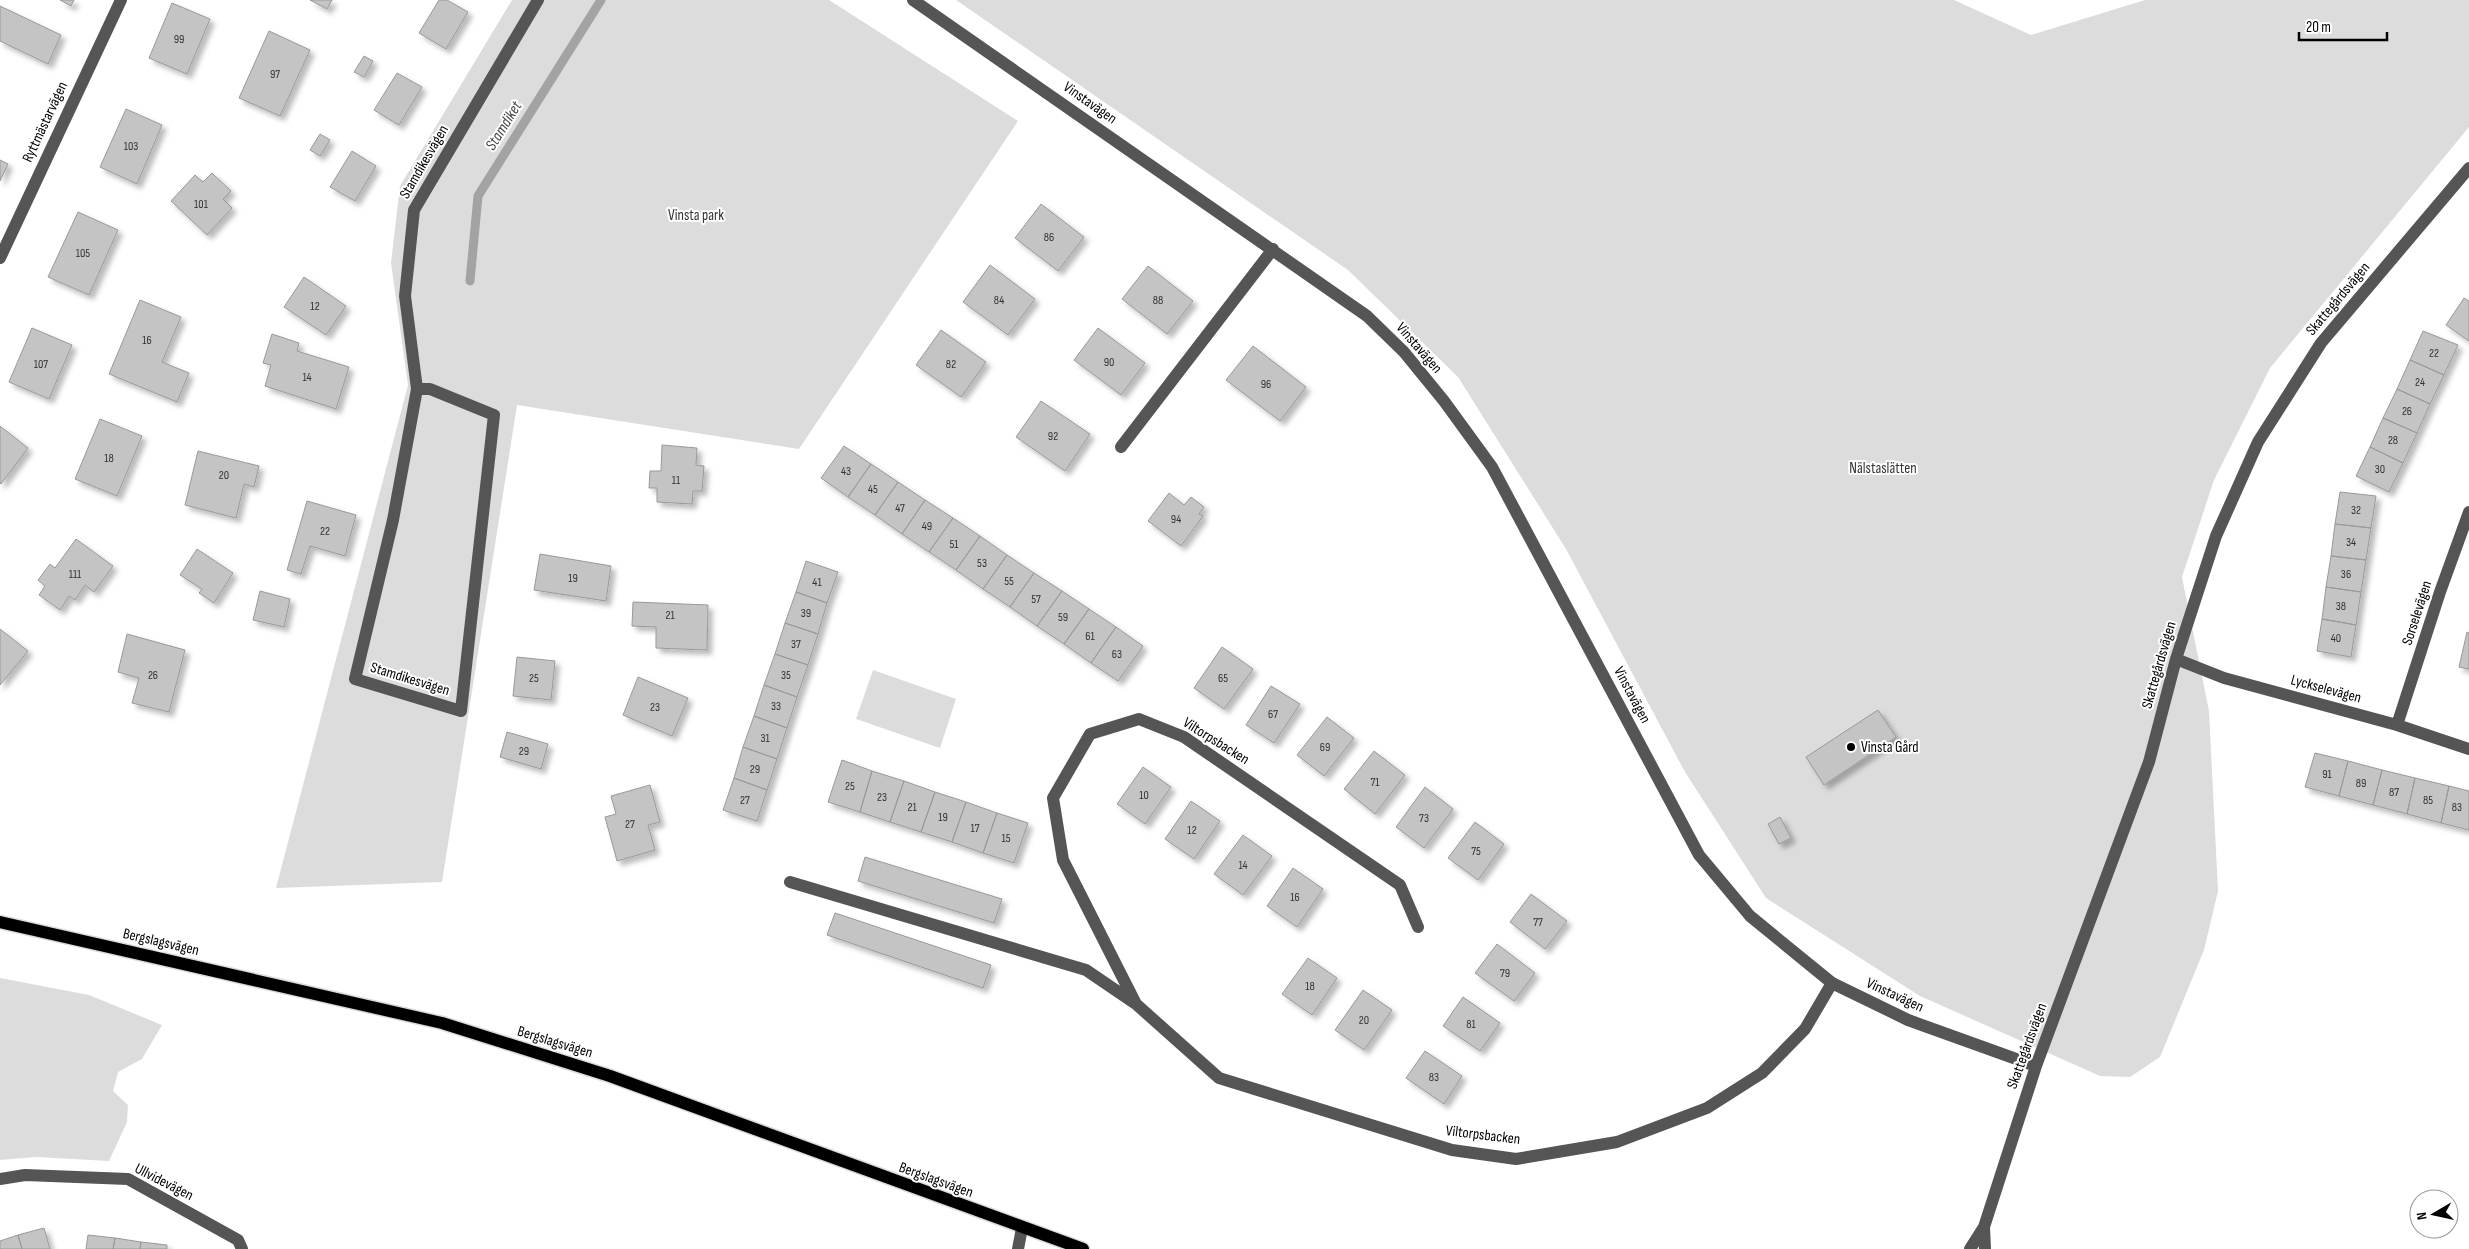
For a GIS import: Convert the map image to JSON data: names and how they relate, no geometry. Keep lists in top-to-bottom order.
{
  "streets": {
    "main road": ["Bergslagsvägen"],
    "street": [
      "Vinstavägen",
      "Ryttmästarvägen",
      "Stamdikesvägen",
      "Skattegårdsvägen",
      "Sorselevägen",
      "Lyckselevägen",
      "Viltorpsbacken",
      "Ullvidevägen"
    ]
  },
  "crossings": [
    ["Vinstavägen", "Skattegårdsvägen"],
    ["Vinstavägen", "Viltorpsbacken"],
    ["Skattegårdsvägen", "Lyckselevägen"],
    ["Sorselevägen", "Lyckselevägen"]
  ],
  "water": ["Stamdiket"],
  "parks": ["Vinsta park", "Nälstaslätten"],
  "places": ["Vinsta Gård"],
  "house_numbers": [
    "99",
    "97",
    "103",
    "101",
    "86",
    "105",
    "84",
    "88",
    "12",
    "16",
    "22",
    "90",
    "107",
    "82",
    "14",
    "24",
    "96",
    "26",
    "92",
    "28",
    "18",
    "30",
    "43",
    "20",
    "11",
    "45",
    "47",
    "32",
    "94",
    "49",
    "22",
    "34",
    "51",
    "53",
    "111",
    "36",
    "19",
    "55",
    "41",
    "57",
    "38",
    "39",
    "21",
    "59",
    "61",
    "40",
    "37",
    "63",
    "26",
    "35",
    "25",
    "65",
    "33",
    "23",
    "67",
    "31",
    "69",
    "29",
    "29",
    "91",
    "71",
    "89",
    "25",
    "87",
    "10",
    "23",
    "27",
    "85",
    "21",
    "83",
    "19",
    "73",
    "27",
    "17",
    "12",
    "15",
    "75",
    "14",
    "16",
    "77",
    "79",
    "18",
    "20",
    "81",
    "83"
  ],
  "scale_bar": "20 m",
  "north": "left"
}
